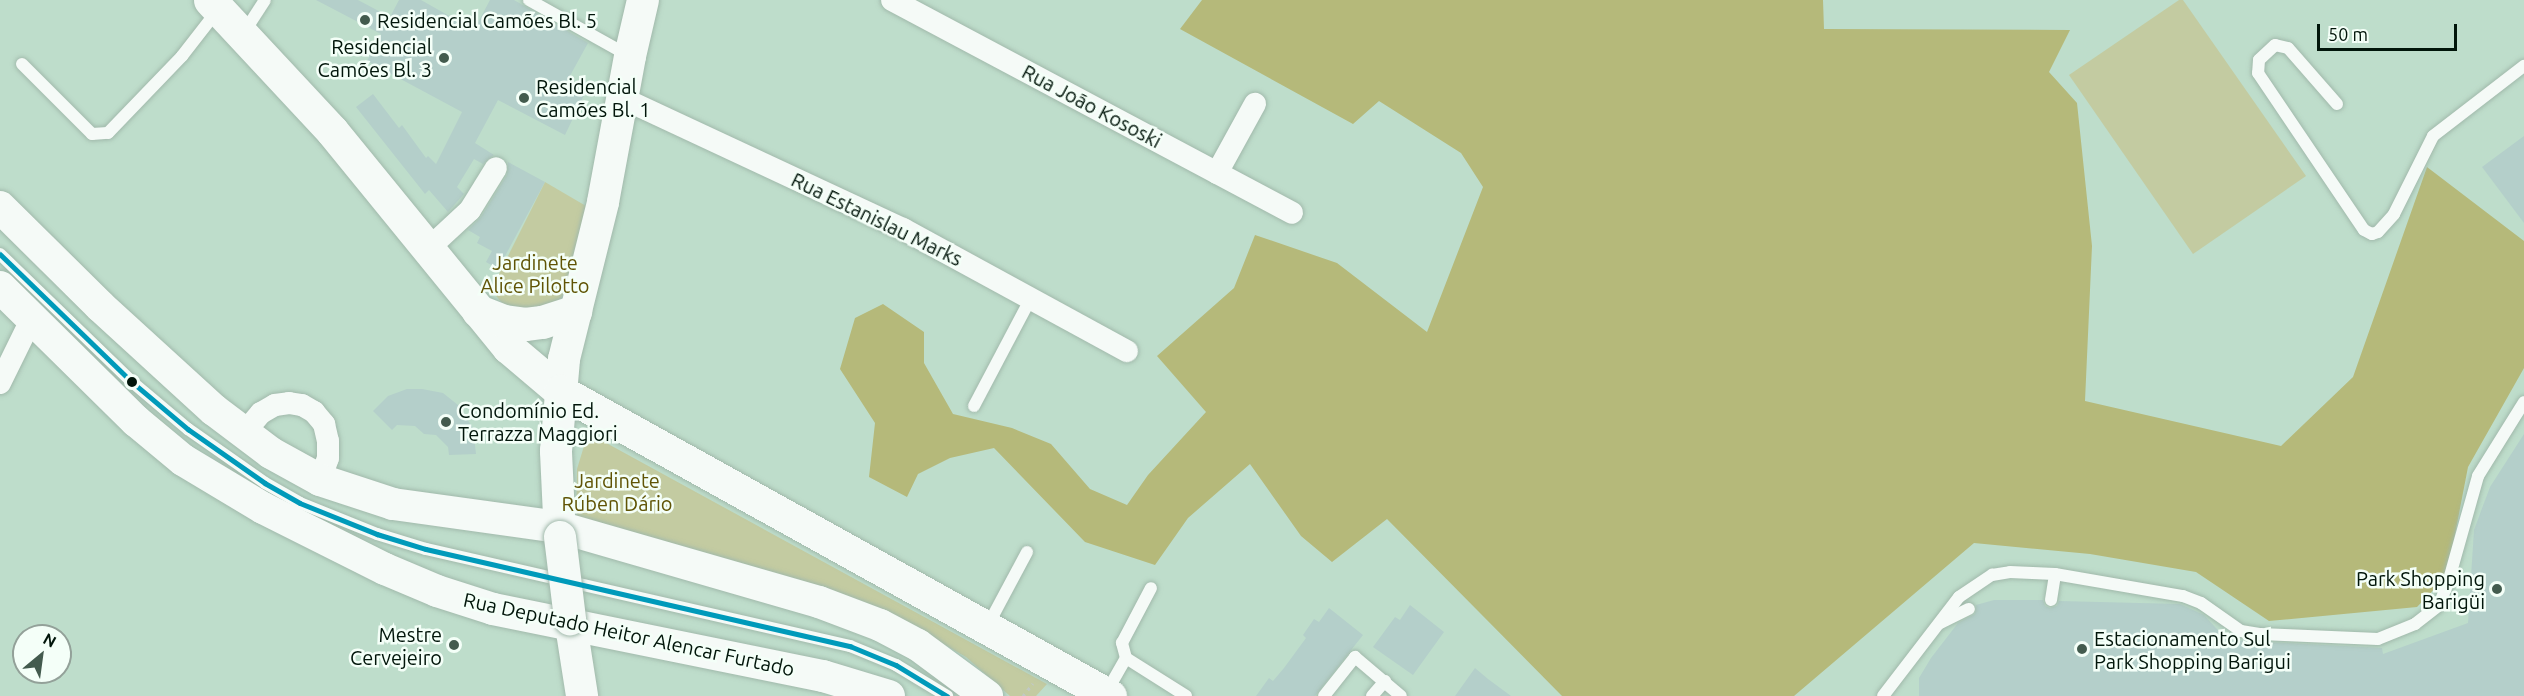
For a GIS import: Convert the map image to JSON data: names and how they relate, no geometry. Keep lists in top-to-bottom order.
{
  "streets": {
    "street": ["Rua João Kososki", "Rua Estanislau Marks", "Rua Deputado Heitor Alencar Furtado"]
  },
  "parks": ["Jardinete Alice Pilotto", "Jardinete Rúben Dário"],
  "places": [
    "Residencial Camões Bl. 5",
    "Residencial Camões Bl. 3",
    "Residencial Camões Bl. 1",
    "Condomínio Ed. Terrazza Maggiori",
    "Park Shopping Barigüi",
    "Mestre Cervejeiro",
    "Estacionamento Sul Park Shopping Barigui"
  ],
  "scale_bar": "50 m",
  "north": "top right"
}
